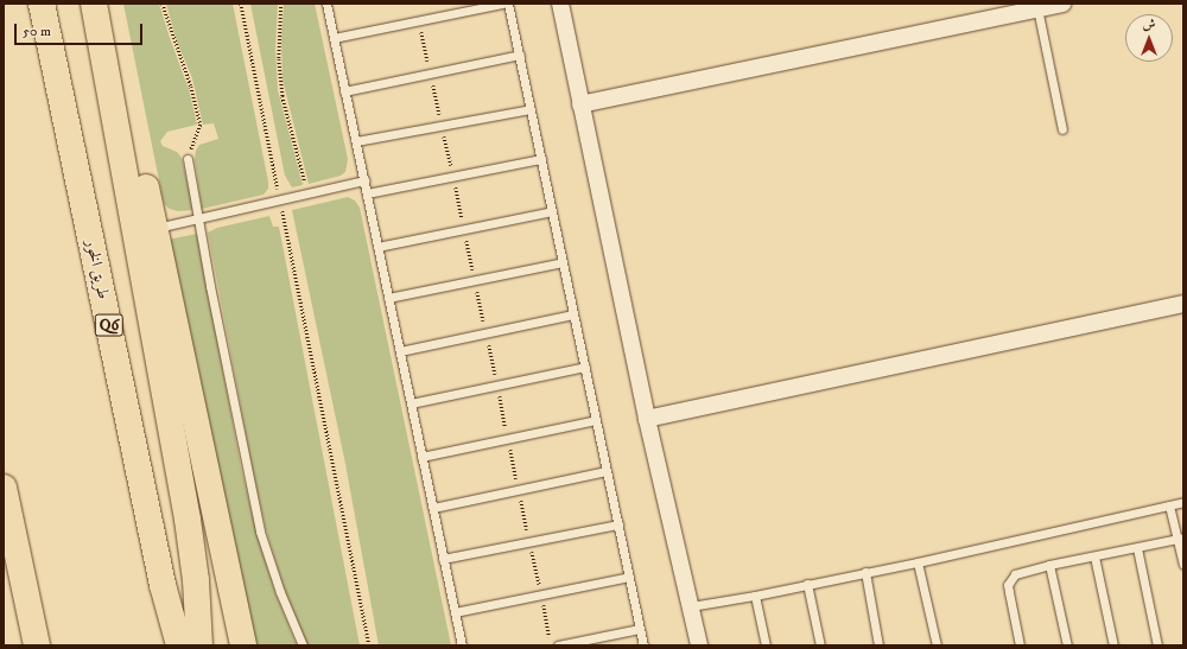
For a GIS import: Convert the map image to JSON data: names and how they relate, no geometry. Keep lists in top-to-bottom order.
{
  "streets": {
    "highway": ["طريق الخور", "Q6"]
  },
  "scale_bar": "50 m",
  "north": "top"
}
